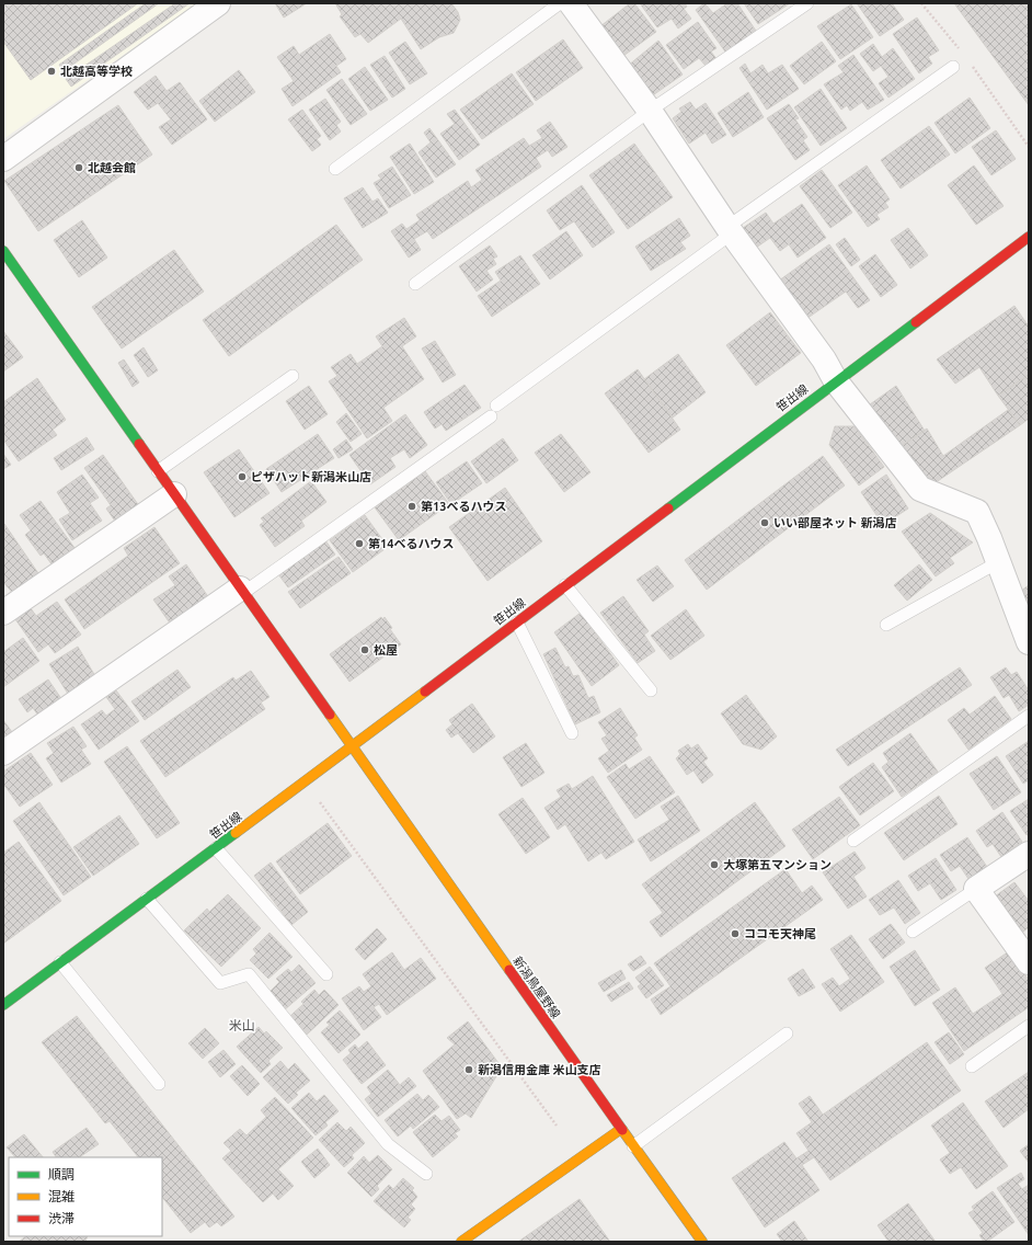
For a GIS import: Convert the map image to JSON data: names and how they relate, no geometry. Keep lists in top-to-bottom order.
{
  "streets": {
    "street": ["笹出線", "新潟鳥屋野線"]
  },
  "crossings": [
    ["笹出線", "新潟鳥屋野線"]
  ],
  "districts": ["米山"],
  "places": [
    "北越高等学校",
    "北越会館",
    "ピザハット新潟米山店",
    "第13べるハウス",
    "いい部屋ネット 新潟店",
    "第14べるハウス",
    "松屋",
    "大塚第五マンション",
    "ココモ天神尾",
    "新潟信用金庫 米山支店"
  ],
  "legend": ["順調", "混雑", "渋滞"]
}
